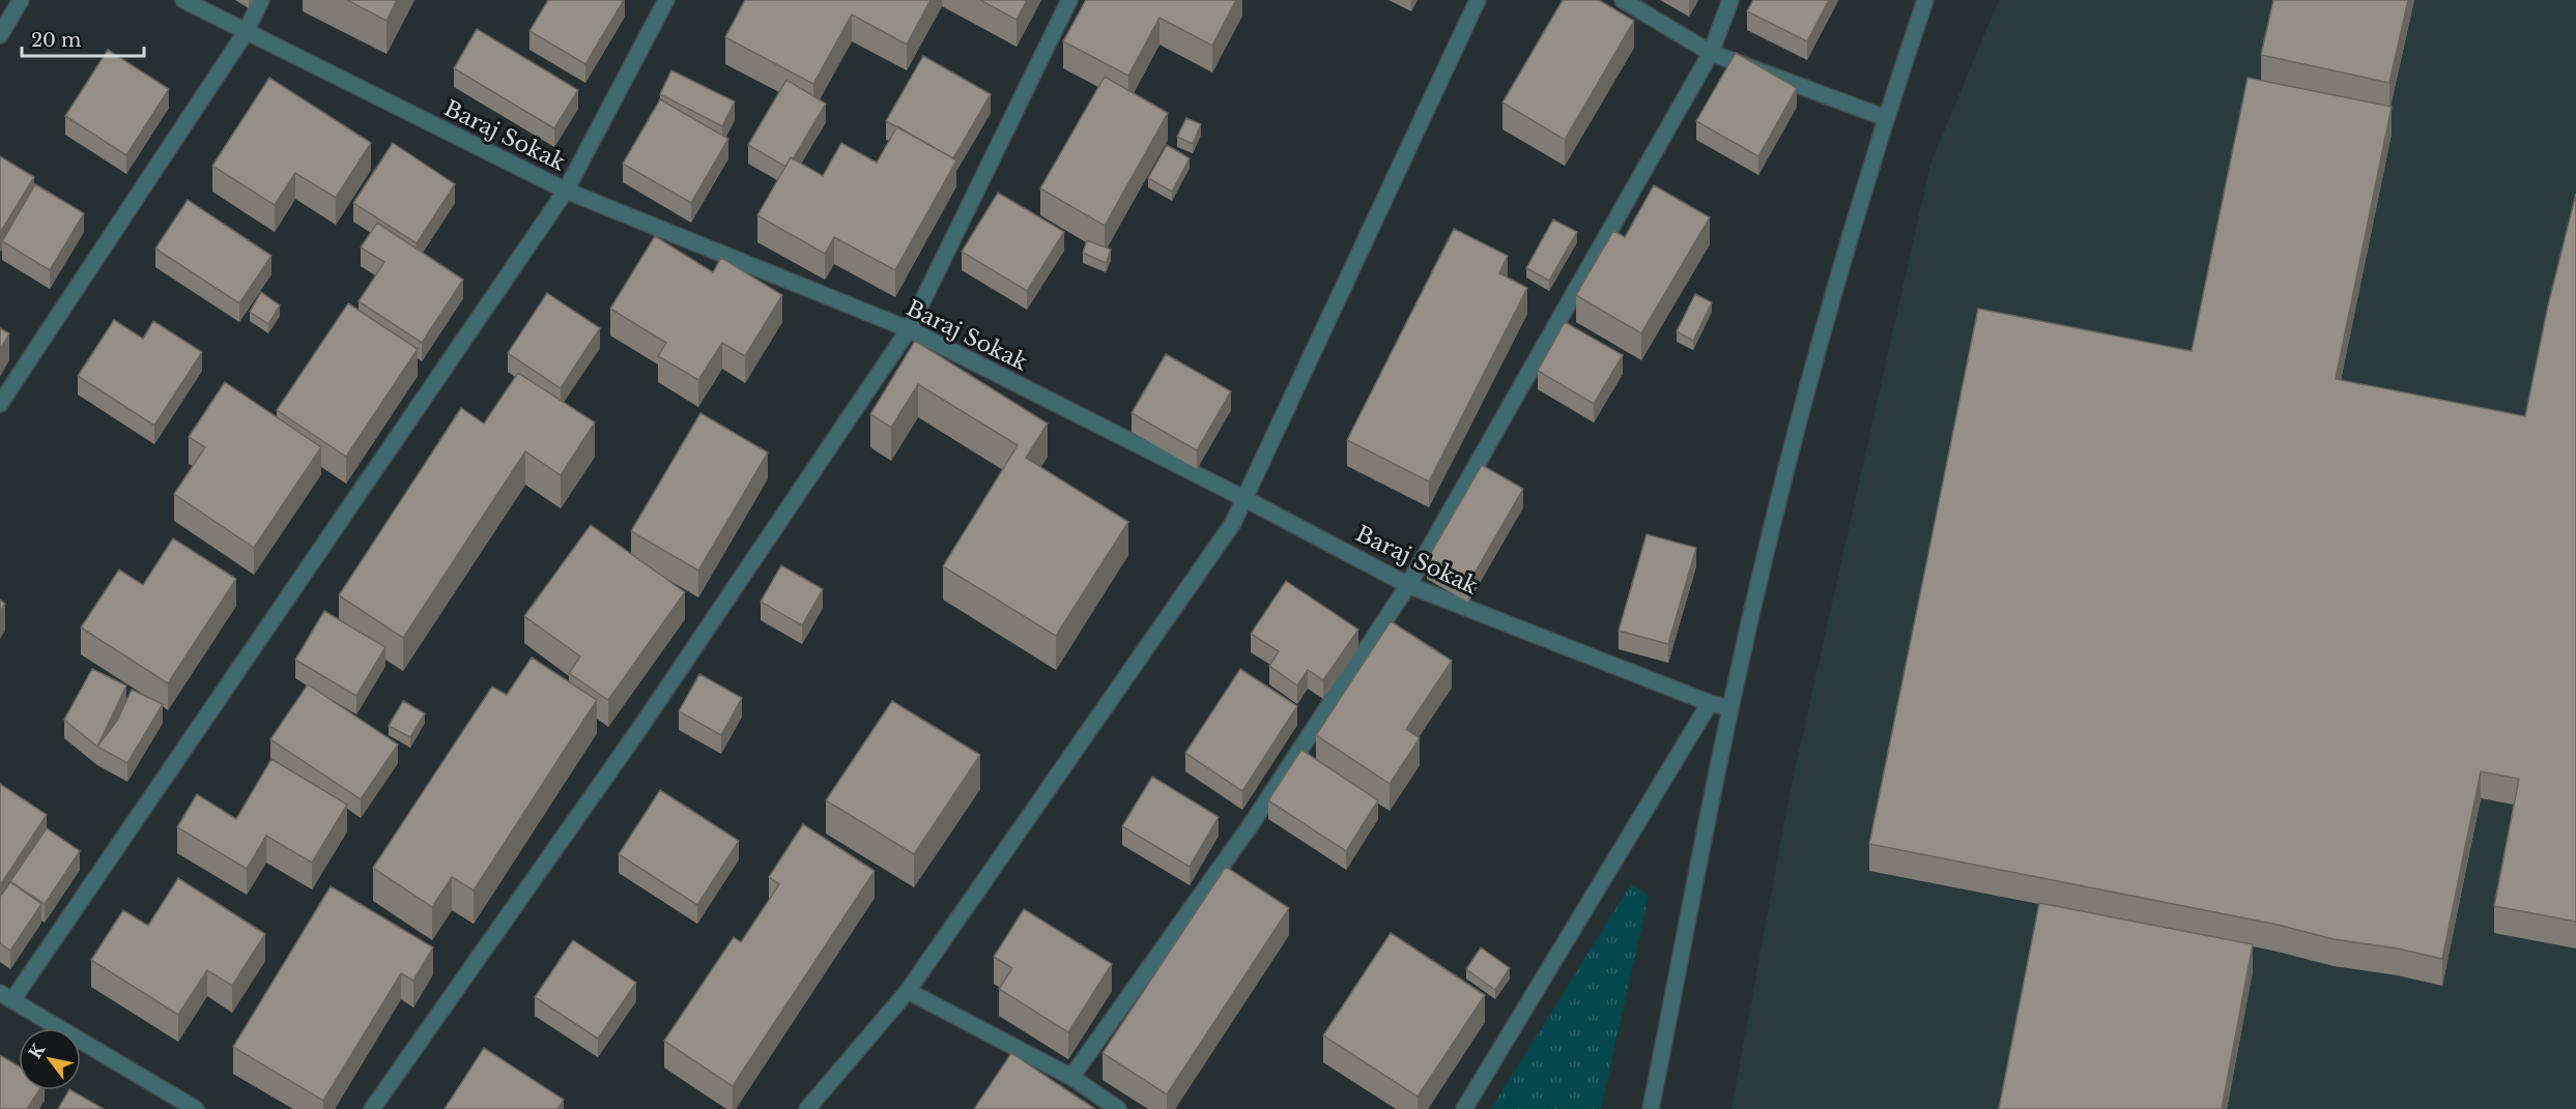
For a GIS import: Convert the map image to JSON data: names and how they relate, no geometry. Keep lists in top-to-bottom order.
{
  "streets": {
    "street": ["Baraj Sokak"]
  },
  "scale_bar": "20 m",
  "north": "top left"
}
